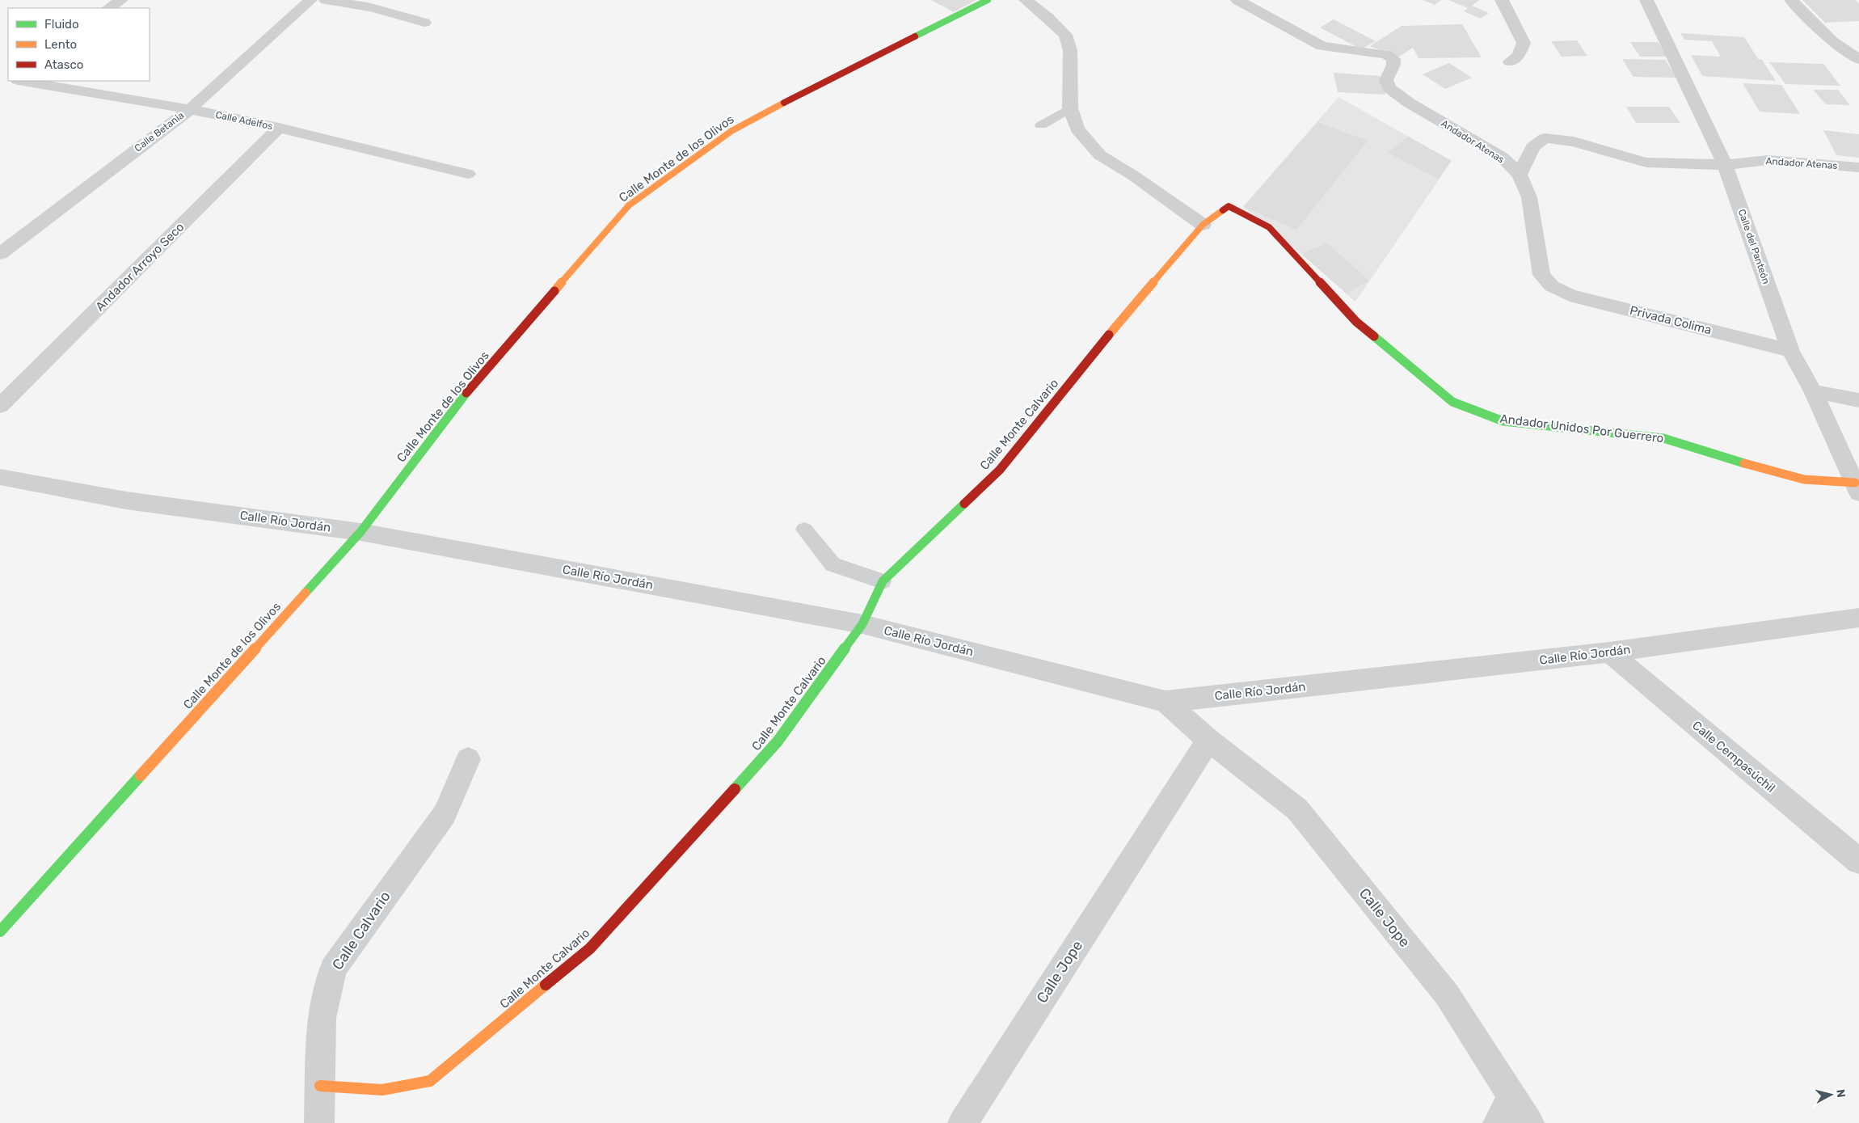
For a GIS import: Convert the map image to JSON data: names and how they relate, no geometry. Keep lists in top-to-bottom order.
{
  "streets": {
    "street": [
      "Calle Adelfos",
      "Calle Betania",
      "Andador Atenas",
      "Calle Monte de los Olivos",
      "Calle del Panteón",
      "Andador Arroyo Seco",
      "Privada Colima",
      "Calle Monte Calvario",
      "Andador Unidos Por Guerrero",
      "Calle Río Jordán",
      "Calle Cempasúchil",
      "Calle Jope",
      "Calle Calvario"
    ]
  },
  "crossings": [
    ["Calle Adelfos", "Calle Betania"],
    ["Calle Adelfos", "Andador Arroyo Seco"],
    ["Andador Atenas", "Calle del Panteón"],
    ["Andador Atenas", "Privada Colima"],
    ["Calle Monte de los Olivos", "Calle Río Jordán"],
    ["Calle del Panteón", "Privada Colima"],
    ["Calle del Panteón", "Andador Unidos Por Guerrero"],
    ["Calle Monte Calvario", "Andador Unidos Por Guerrero"],
    ["Calle Monte Calvario", "Calle Río Jordán"],
    ["Calle Monte Calvario", "Calle Calvario"],
    ["Calle Río Jordán", "Calle Cempasúchil"],
    ["Calle Río Jordán", "Calle Jope"]
  ],
  "legend": ["Fluido", "Lento", "Atasco"],
  "north": "right"
}
